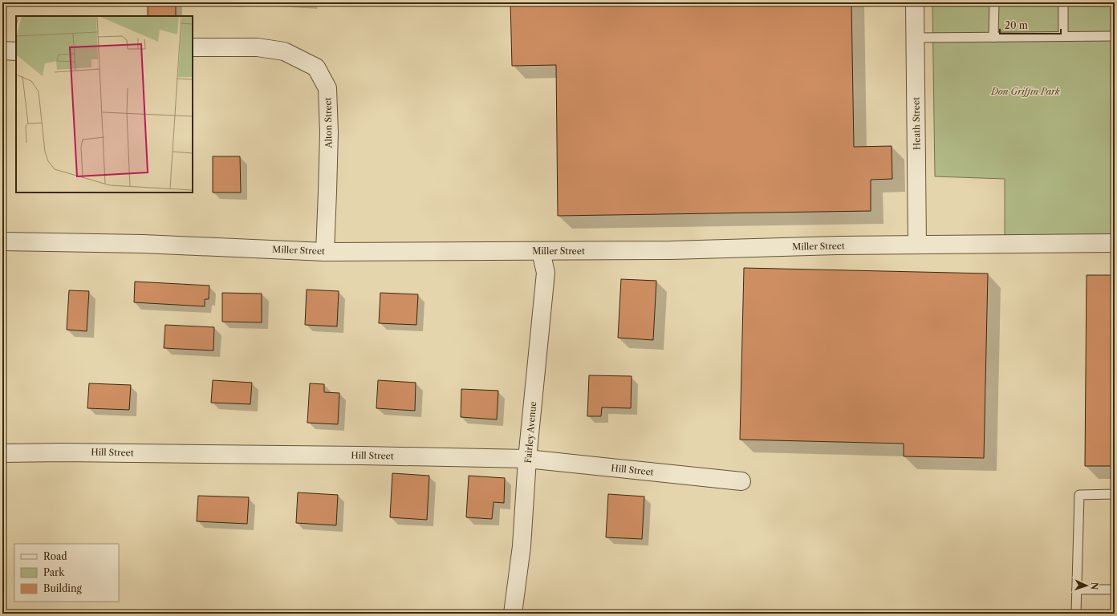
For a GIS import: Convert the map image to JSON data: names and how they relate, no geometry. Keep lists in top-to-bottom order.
{
  "streets": {
    "street": [
      "Alton Street",
      "Heath Street",
      "Miller Street",
      "Fairley Avenue",
      "Hill Street"
    ]
  },
  "crossings": [
    ["Alton Street", "Miller Street"],
    ["Heath Street", "Miller Street"],
    ["Miller Street", "Fairley Avenue"],
    ["Fairley Avenue", "Hill Street"]
  ],
  "parks": ["Don Griffin Park"],
  "legend": ["Road", "Park", "Building"],
  "scale_bar": "20 m",
  "north": "right"
}
